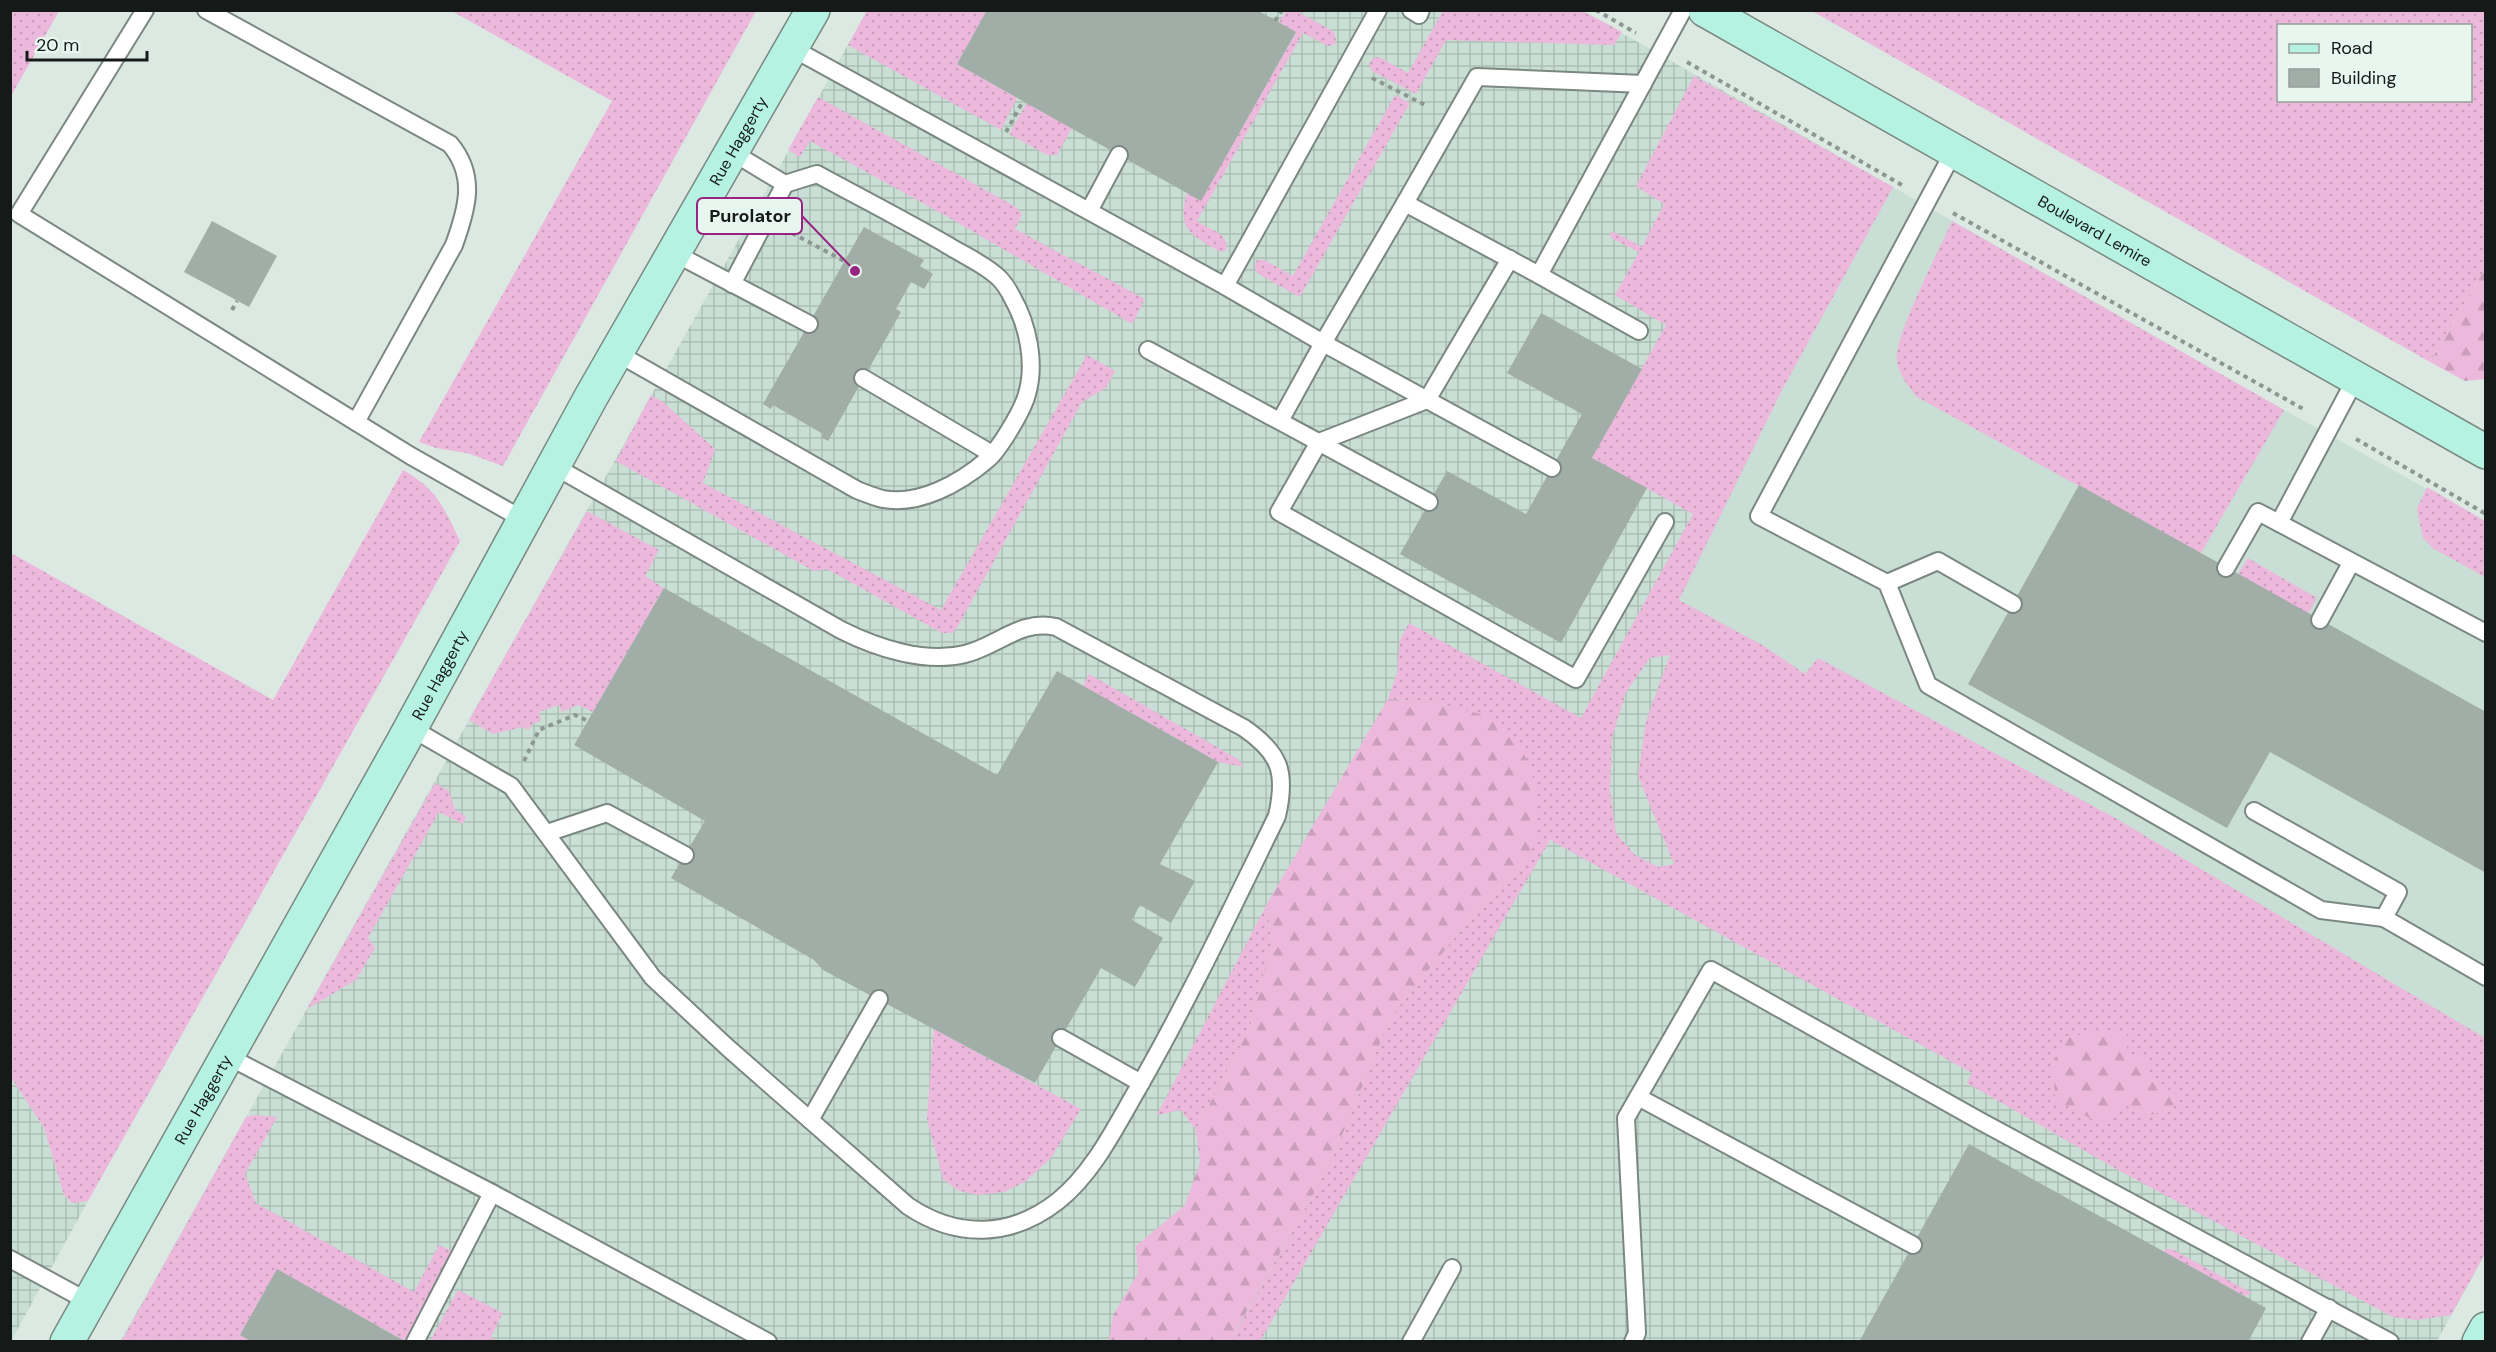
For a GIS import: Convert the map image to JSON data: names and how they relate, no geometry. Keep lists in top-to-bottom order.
{
  "streets": {
    "street": ["Rue Haggerty", "Boulevard Lemire"]
  },
  "places": ["Purolator"],
  "legend": ["Road", "Building"],
  "scale_bar": "20 m"
}
